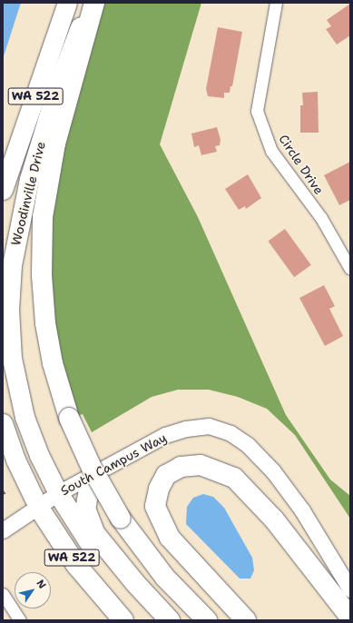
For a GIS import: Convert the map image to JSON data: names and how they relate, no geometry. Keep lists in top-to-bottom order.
{
  "streets": {
    "highway": ["WA 522"],
    "main road": ["Woodinville Drive"],
    "street": ["Circle Drive", "South Campus Way"]
  },
  "crossings": [
    ["WA 522", "Woodinville Drive"],
    ["WA 522", "South Campus Way"],
    ["Woodinville Drive", "South Campus Way"]
  ],
  "north": "top right"
}
